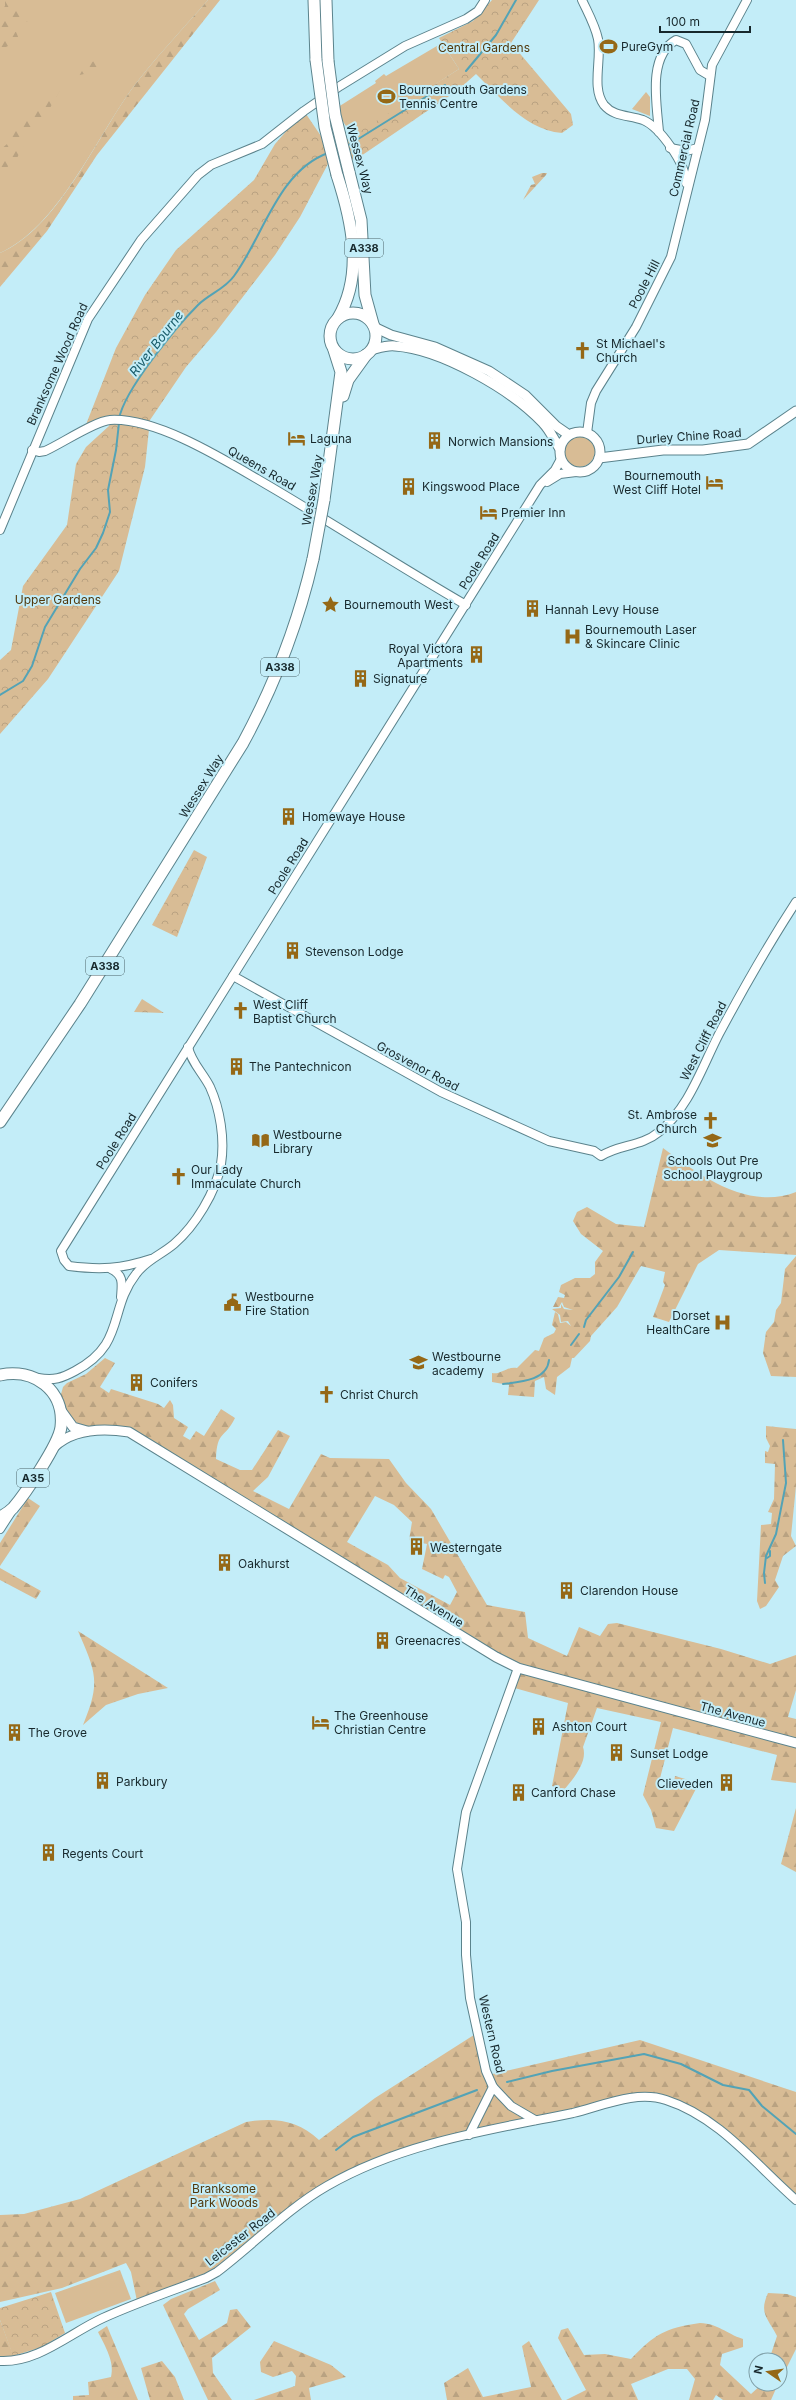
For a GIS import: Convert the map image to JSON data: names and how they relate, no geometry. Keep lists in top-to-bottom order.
{
  "streets": {
    "highway": ["Wessex Way", "A338", "A35"],
    "main road": ["Durley Chine Road", "The Avenue"],
    "street": [
      "Commercial Road",
      "Poole Hill",
      "Branksome Wood Road",
      "Queens Road",
      "Poole Road",
      "West Cliff Road",
      "Grosvenor Road",
      "Western Road",
      "Leicester Road"
    ]
  },
  "crossings": [
    ["Commercial Road", "Poole Hill"],
    ["Wessex Way", "A338"],
    ["Poole Hill", "Durley Chine Road"],
    ["Poole Hill", "Poole Road"],
    ["Branksome Wood Road", "Queens Road"],
    ["Durley Chine Road", "Poole Road"],
    ["Queens Road", "Poole Road"],
    ["Poole Road", "Grosvenor Road"],
    ["West Cliff Road", "Grosvenor Road"],
    ["A35", "The Avenue"],
    ["The Avenue", "Western Road"],
    ["Western Road", "Leicester Road"]
  ],
  "water": ["River Bourne"],
  "parks": ["Central Gardens", "Upper Gardens", "Branksome Park Woods"],
  "places": {
    "sports": ["PureGym", "Bournemouth Gardens Tennis Centre"],
    "church": [
      "St Michael's Church",
      "West Cliff Baptist Church",
      "St. Ambrose Church",
      "Our Lady Immaculate Church",
      "Christ Church"
    ],
    "hotel": [
      "Laguna",
      "Bournemouth West Cliff Hotel",
      "Premier Inn",
      "The Greenhouse Christian Centre"
    ],
    "building": [
      "Norwich Mansions",
      "Kingswood Place",
      "Hannah Levy House",
      "Royal Victora Apartments",
      "Signature",
      "Homewaye House",
      "Stevenson Lodge",
      "The Pantechnicon",
      "Conifers",
      "Westerngate",
      "Oakhurst",
      "Clarendon House",
      "Greenacres",
      "Ashton Court",
      "The Grove",
      "Sunset Lodge",
      "Parkbury",
      "Clieveden",
      "Canford Chase",
      "Regents Court"
    ],
    "place": ["Bournemouth West"],
    "hospital": ["Bournemouth Laser & Skincare Clinic", "Dorset HealthCare"],
    "library": ["Westbourne Library"],
    "school or university": ["Schools Out Pre School Playgroup", "Westbourne academy"],
    "public building": ["Westbourne Fire Station"]
  },
  "scale_bar": "100 m",
  "north": "left"
}
